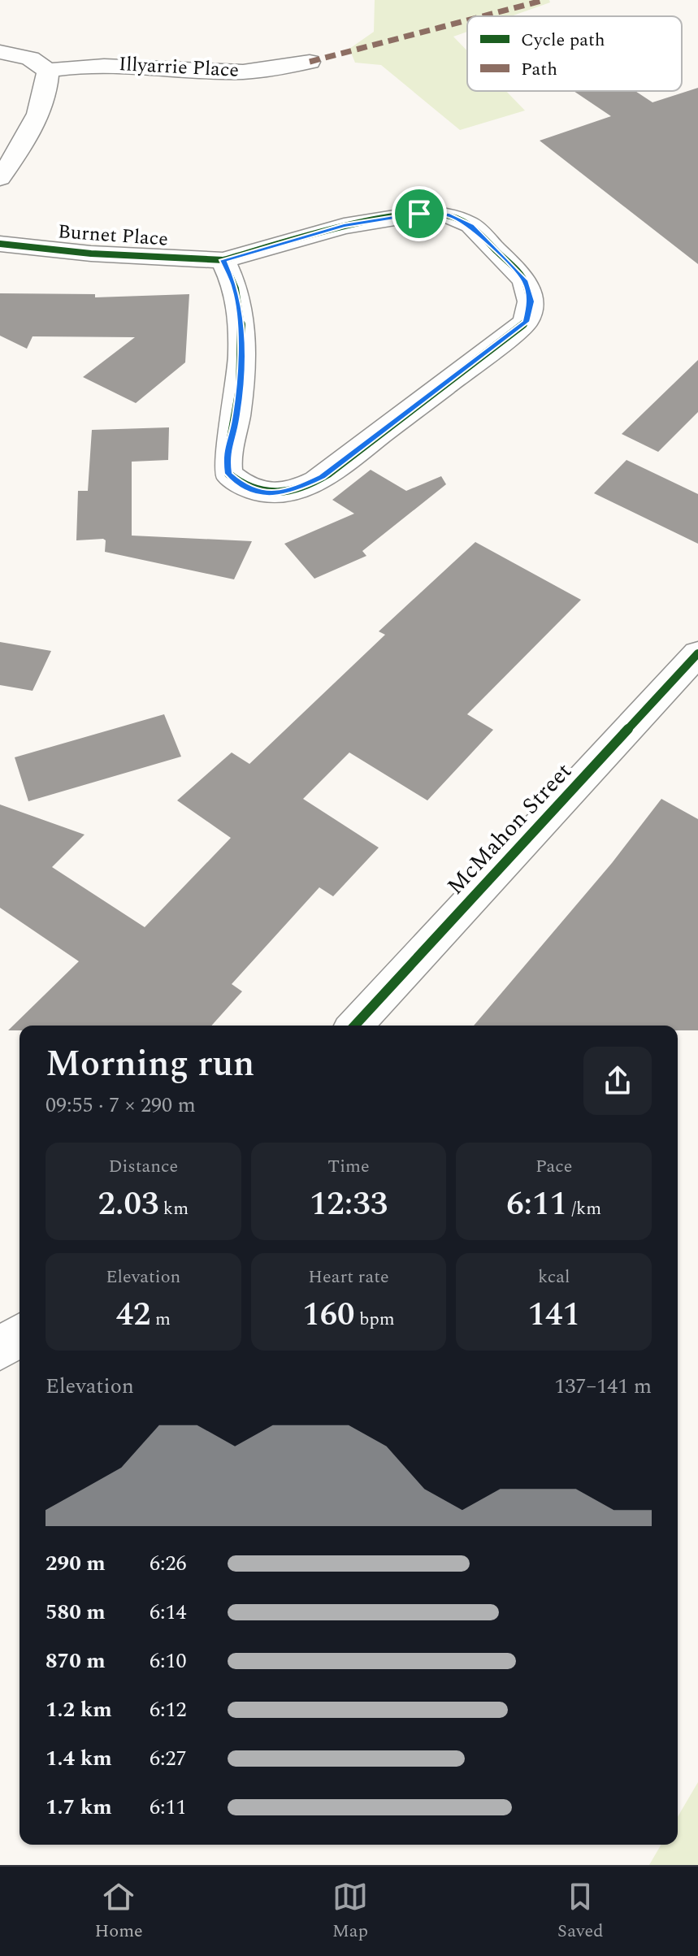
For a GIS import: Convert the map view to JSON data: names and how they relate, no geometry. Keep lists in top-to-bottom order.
{
  "streets": {
    "street": ["Illyarrie Place", "Burnet Place", "McMahon Street"]
  },
  "legend": ["Cycle path", "Path"],
  "page": {
    "heading": ["Morning run", "09:55 · 7 × 290 m"],
    "stats": [
      ["Distance", "2.03 km"],
      ["Time", "12:33"],
      ["Pace", "6:11 /km"],
      ["Elevation", "42 m"],
      ["Heart rate", "160 bpm"],
      ["kcal", "141"]
    ],
    "chart": ["Elevation", "137–141 m"],
    "list": [
      {
        "name": "290 m",
        "note": "6:26"
      },
      {
        "name": "580 m",
        "note": "6:14"
      },
      {
        "name": "870 m",
        "note": "6:10"
      },
      {
        "name": "1.2 km",
        "note": "6:12"
      },
      {
        "name": "1.4 km",
        "note": "6:27"
      },
      {
        "name": "1.7 km",
        "note": "6:11"
      }
    ],
    "tabs": ["Home", "Map", "Saved"]
  }
}
